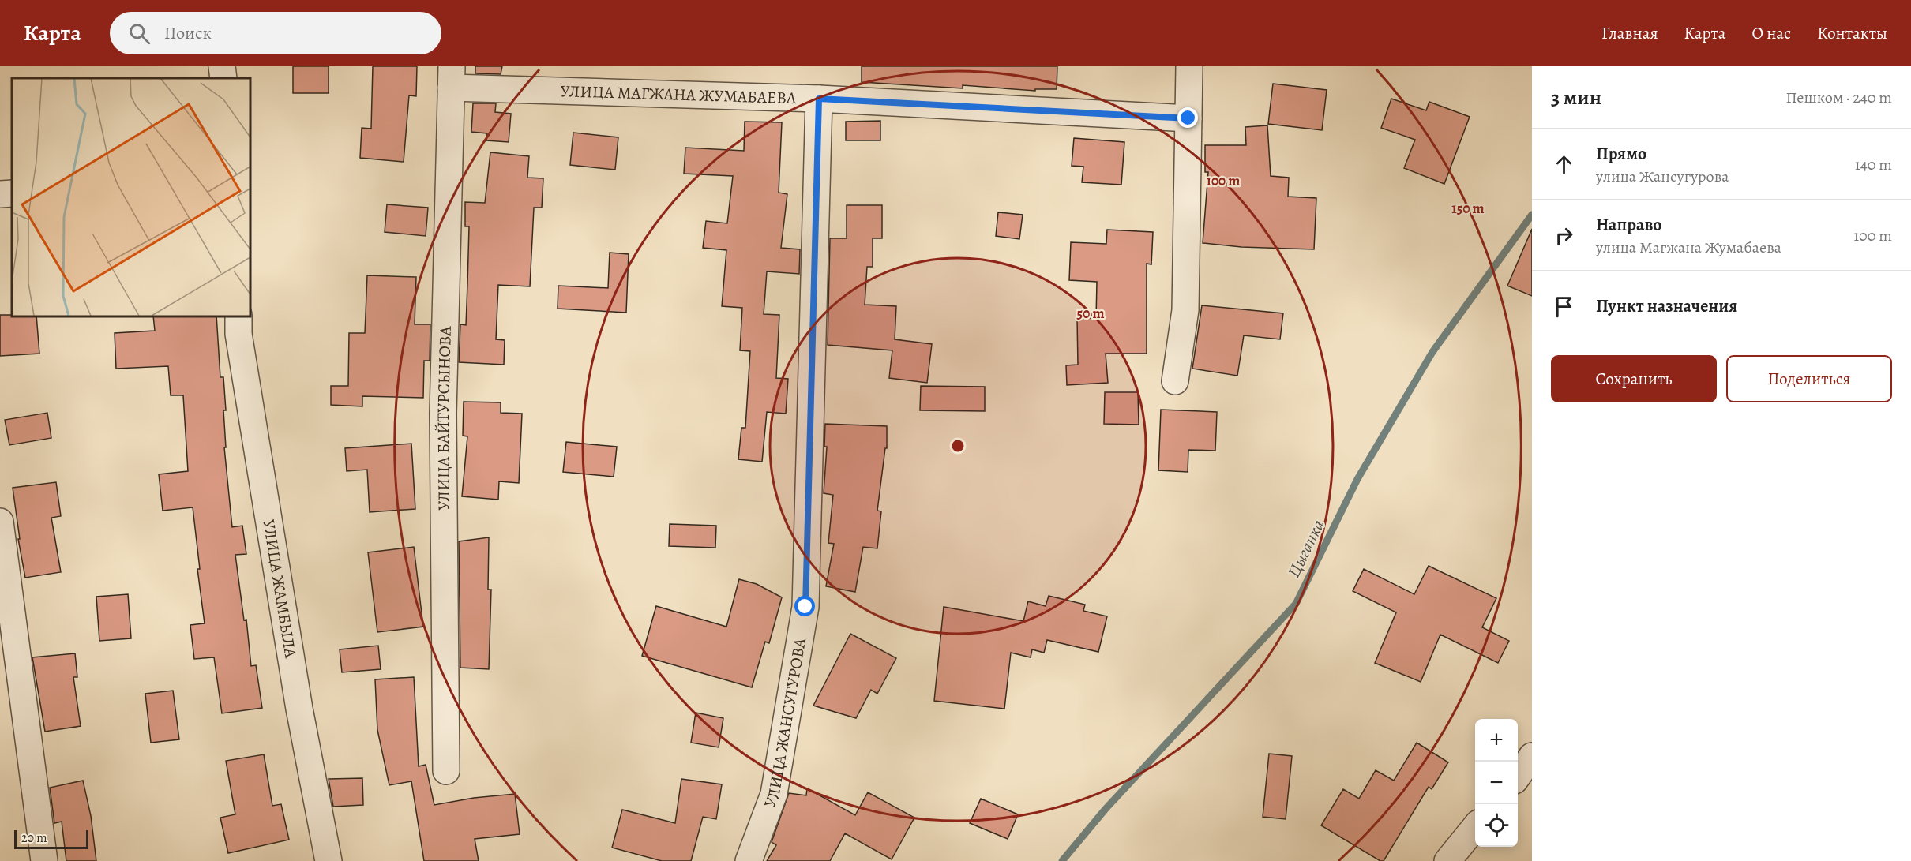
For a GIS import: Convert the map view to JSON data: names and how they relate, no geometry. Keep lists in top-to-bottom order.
{
  "streets": {
    "street": [
      "УЛИЦА МАГЖАНА ЖУМАБАЕВА",
      "УЛИЦА БАЙТУРСЫНОВА",
      "УЛИЦА ЖАМБЫЛА",
      "УЛИЦА ЖАНСУГУРОВА"
    ]
  },
  "crossings": [
    ["УЛИЦА МАГЖАНА ЖУМАБАЕВА", "УЛИЦА БАЙТУРСЫНОВА"],
    ["УЛИЦА МАГЖАНА ЖУМАБАЕВА", "УЛИЦА ЖАНСУГУРОВА"]
  ],
  "water": ["Цыганка"],
  "scale_bar": "20 m",
  "page": {
    "header": "Карта",
    "search": "Поиск",
    "nav": [
      "Главная",
      "Карта",
      "О нас",
      "Контакты"
    ],
    "heading": ["3 мин", "Пешком · 240 m"],
    "list": [
      ["Прямо", "улица Жансугурова", "140 m"],
      ["Направо", "улица Магжана Жумабаева", "100 m"],
      "Пункт назначения"
    ],
    "buttons": ["Сохранить", "Поделиться"],
    "map_buttons": ["+", "−"],
    "scale": "20 m"
  },
  "rings": ["100 m", "150 m", "50 m"]
}
